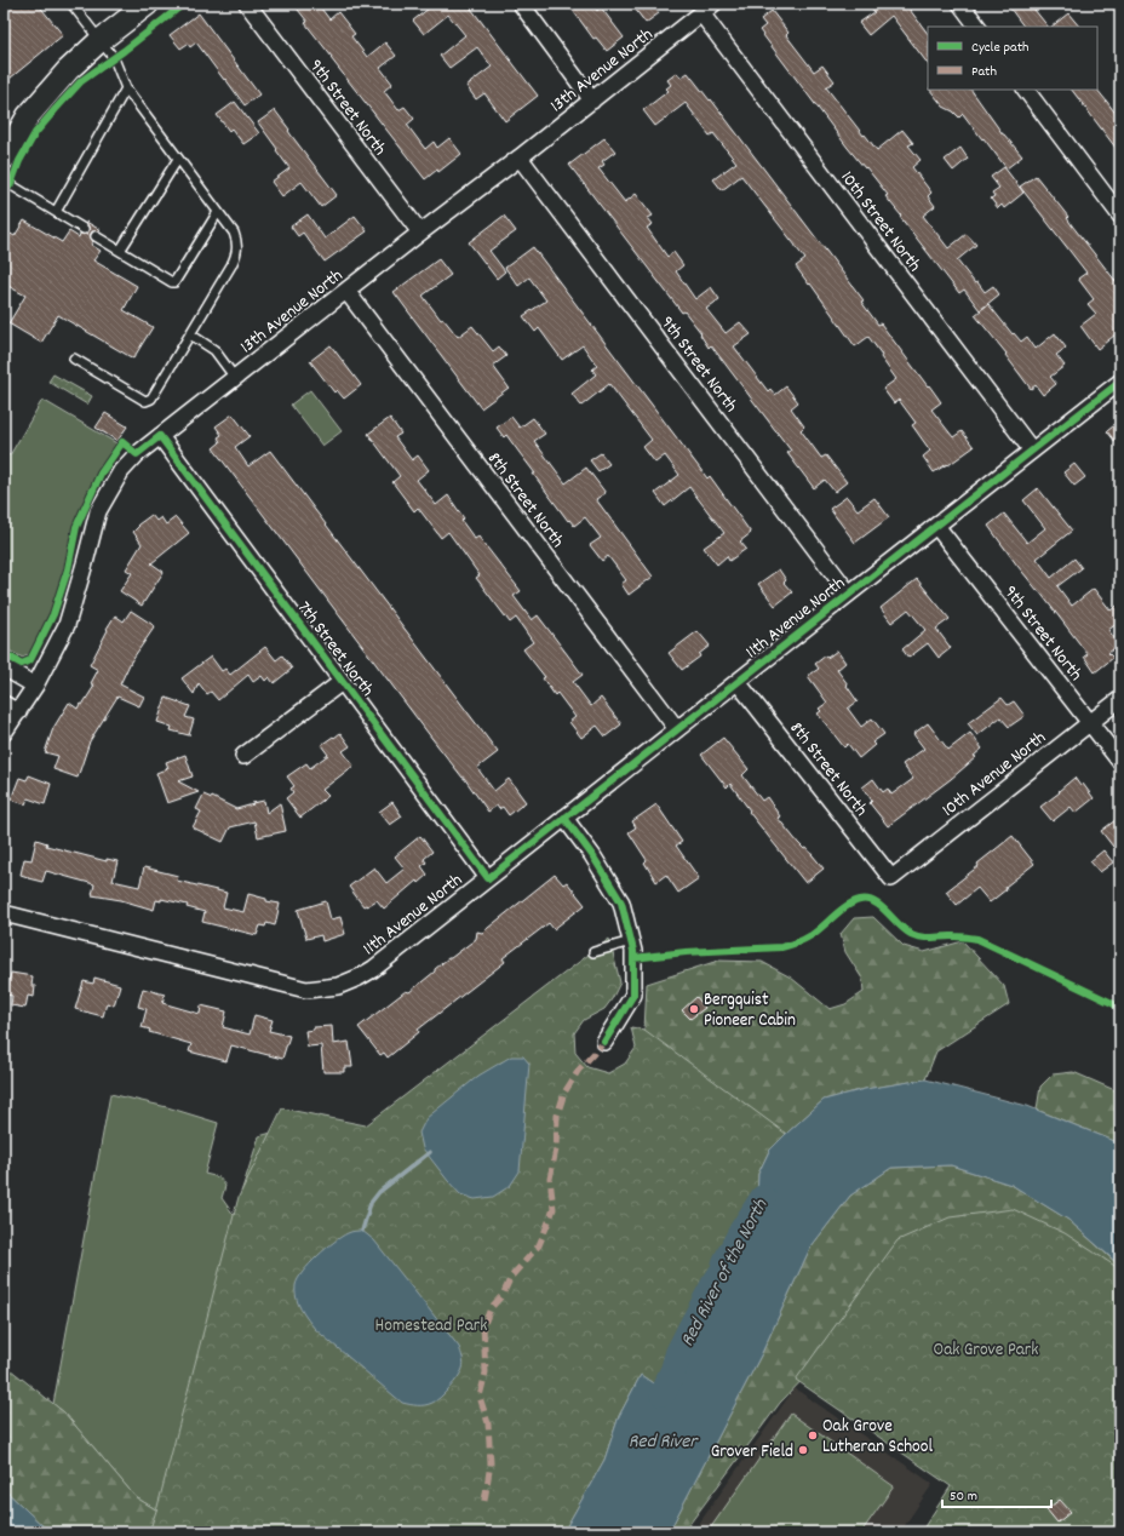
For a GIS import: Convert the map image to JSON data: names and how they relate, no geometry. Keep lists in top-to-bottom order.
{
  "streets": {
    "street": [
      "13th Avenue North",
      "9th Street North",
      "10th Street North",
      "8th Street North",
      "11th Avenue North",
      "7th Street North",
      "10th Avenue North"
    ]
  },
  "crossings": [
    ["13th Avenue North", "9th Street North"],
    ["13th Avenue North", "10th Street North"],
    ["13th Avenue North", "8th Street North"],
    ["13th Avenue North", "7th Street North"],
    ["9th Street North", "11th Avenue North"],
    ["9th Street North", "10th Avenue North"],
    ["10th Street North", "11th Avenue North"],
    ["8th Street North", "11th Avenue North"],
    ["8th Street North", "10th Avenue North"],
    ["11th Avenue North", "7th Street North"]
  ],
  "water": ["Red River of the North", "Red River"],
  "parks": ["Homestead Park", "Oak Grove Park"],
  "places": ["Bergquist Pioneer Cabin", "Oak Grove Lutheran School", "Grover Field"],
  "legend": ["Cycle path", "Path"],
  "scale_bar": "50 m"
}
